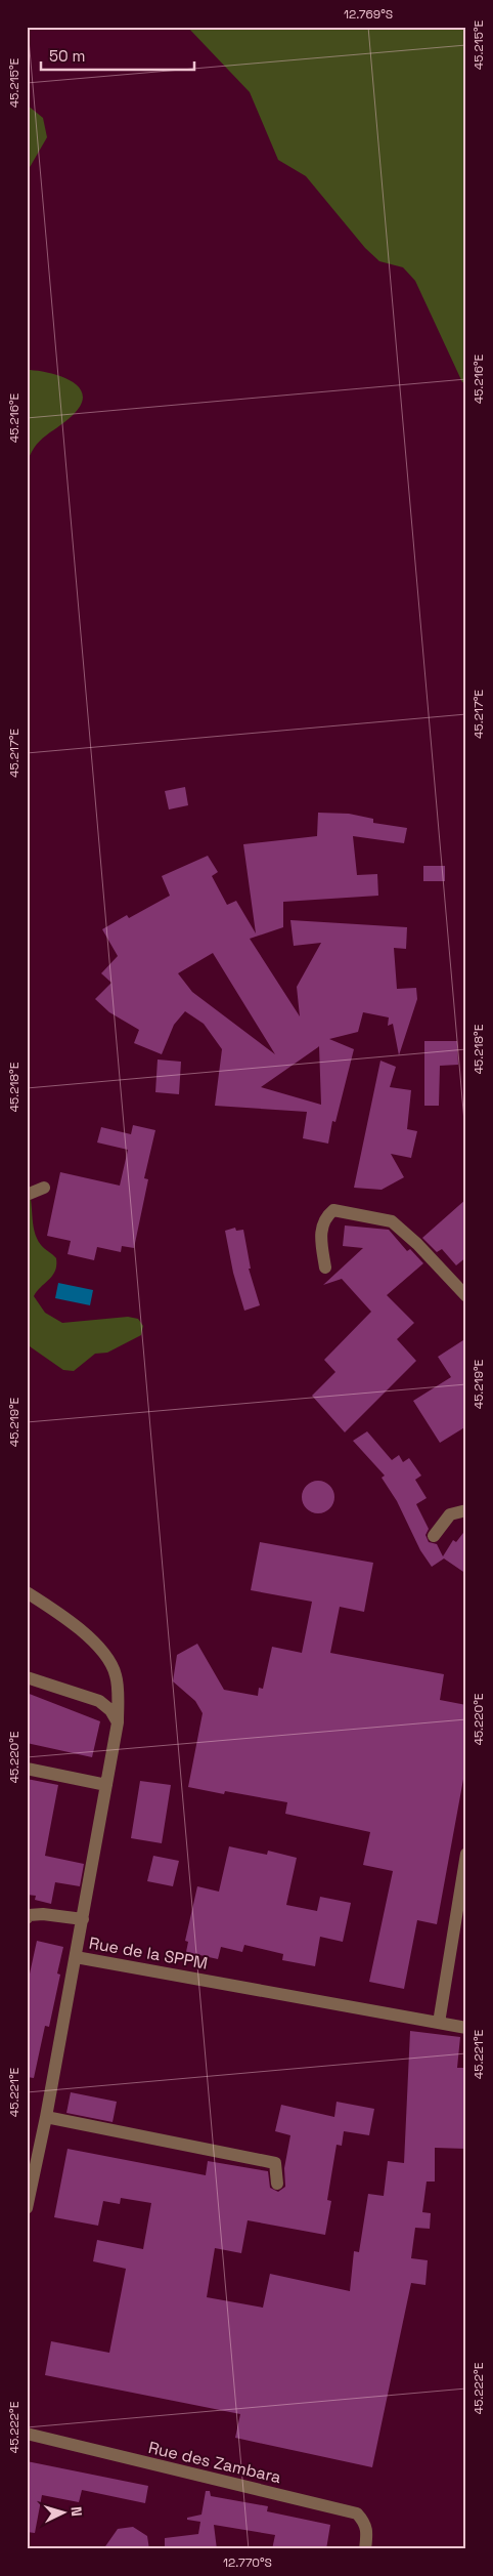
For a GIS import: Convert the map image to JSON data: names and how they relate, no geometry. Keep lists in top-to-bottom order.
{
  "streets": {
    "street": ["Rue de la SPPM", "Rue des Zambara"]
  },
  "scale_bar": "50 m",
  "north": "right",
  "coordinates": [
    "12.769°S",
    "45.215°E",
    "45.216°E",
    "45.217°E",
    "45.218°E",
    "45.219°E",
    "45.220°E",
    "45.221°E",
    "45.222°E",
    "12.770°S"
  ]
}
